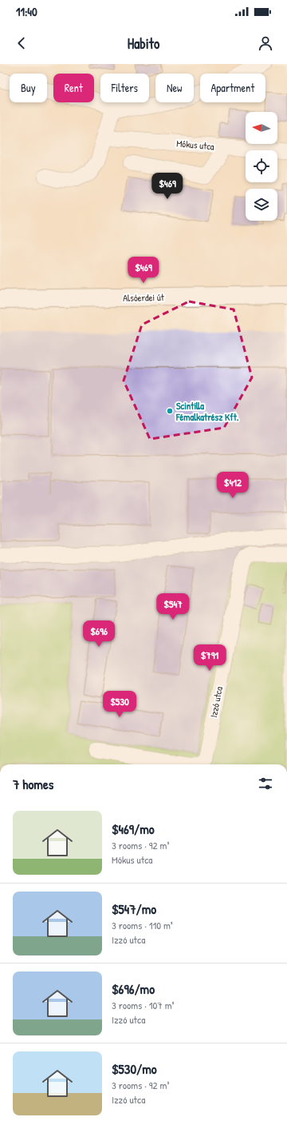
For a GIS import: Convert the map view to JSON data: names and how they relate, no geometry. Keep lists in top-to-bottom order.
{
  "streets": {
    "main road": ["Alsóerdei út"],
    "street": ["Mókus utca", "Izzó utca"]
  },
  "places": ["Scintilla Fémalkatrész Kft."],
  "north": "left",
  "page": {
    "status": "11:40",
    "header": "Habito",
    "chip": [
      "Buy",
      "Rent",
      "Filters",
      "New",
      "Apartment"
    ],
    "price": [
      "$469",
      "$469",
      "$412",
      "$547",
      "$696",
      "$791",
      "$530"
    ],
    "heading": "7 homes",
    "list": [
      {
        "name": "$469/mo",
        "note": "3 rooms · 92 m² · Mókus utca"
      },
      {
        "name": "$547/mo",
        "note": "3 rooms · 110 m² · Izzó utca"
      },
      {
        "name": "$696/mo",
        "note": "3 rooms · 107 m² · Izzó utca"
      },
      {
        "name": "$530/mo",
        "note": "3 rooms · 92 m² · Izzó utca"
      }
    ]
  }
}
